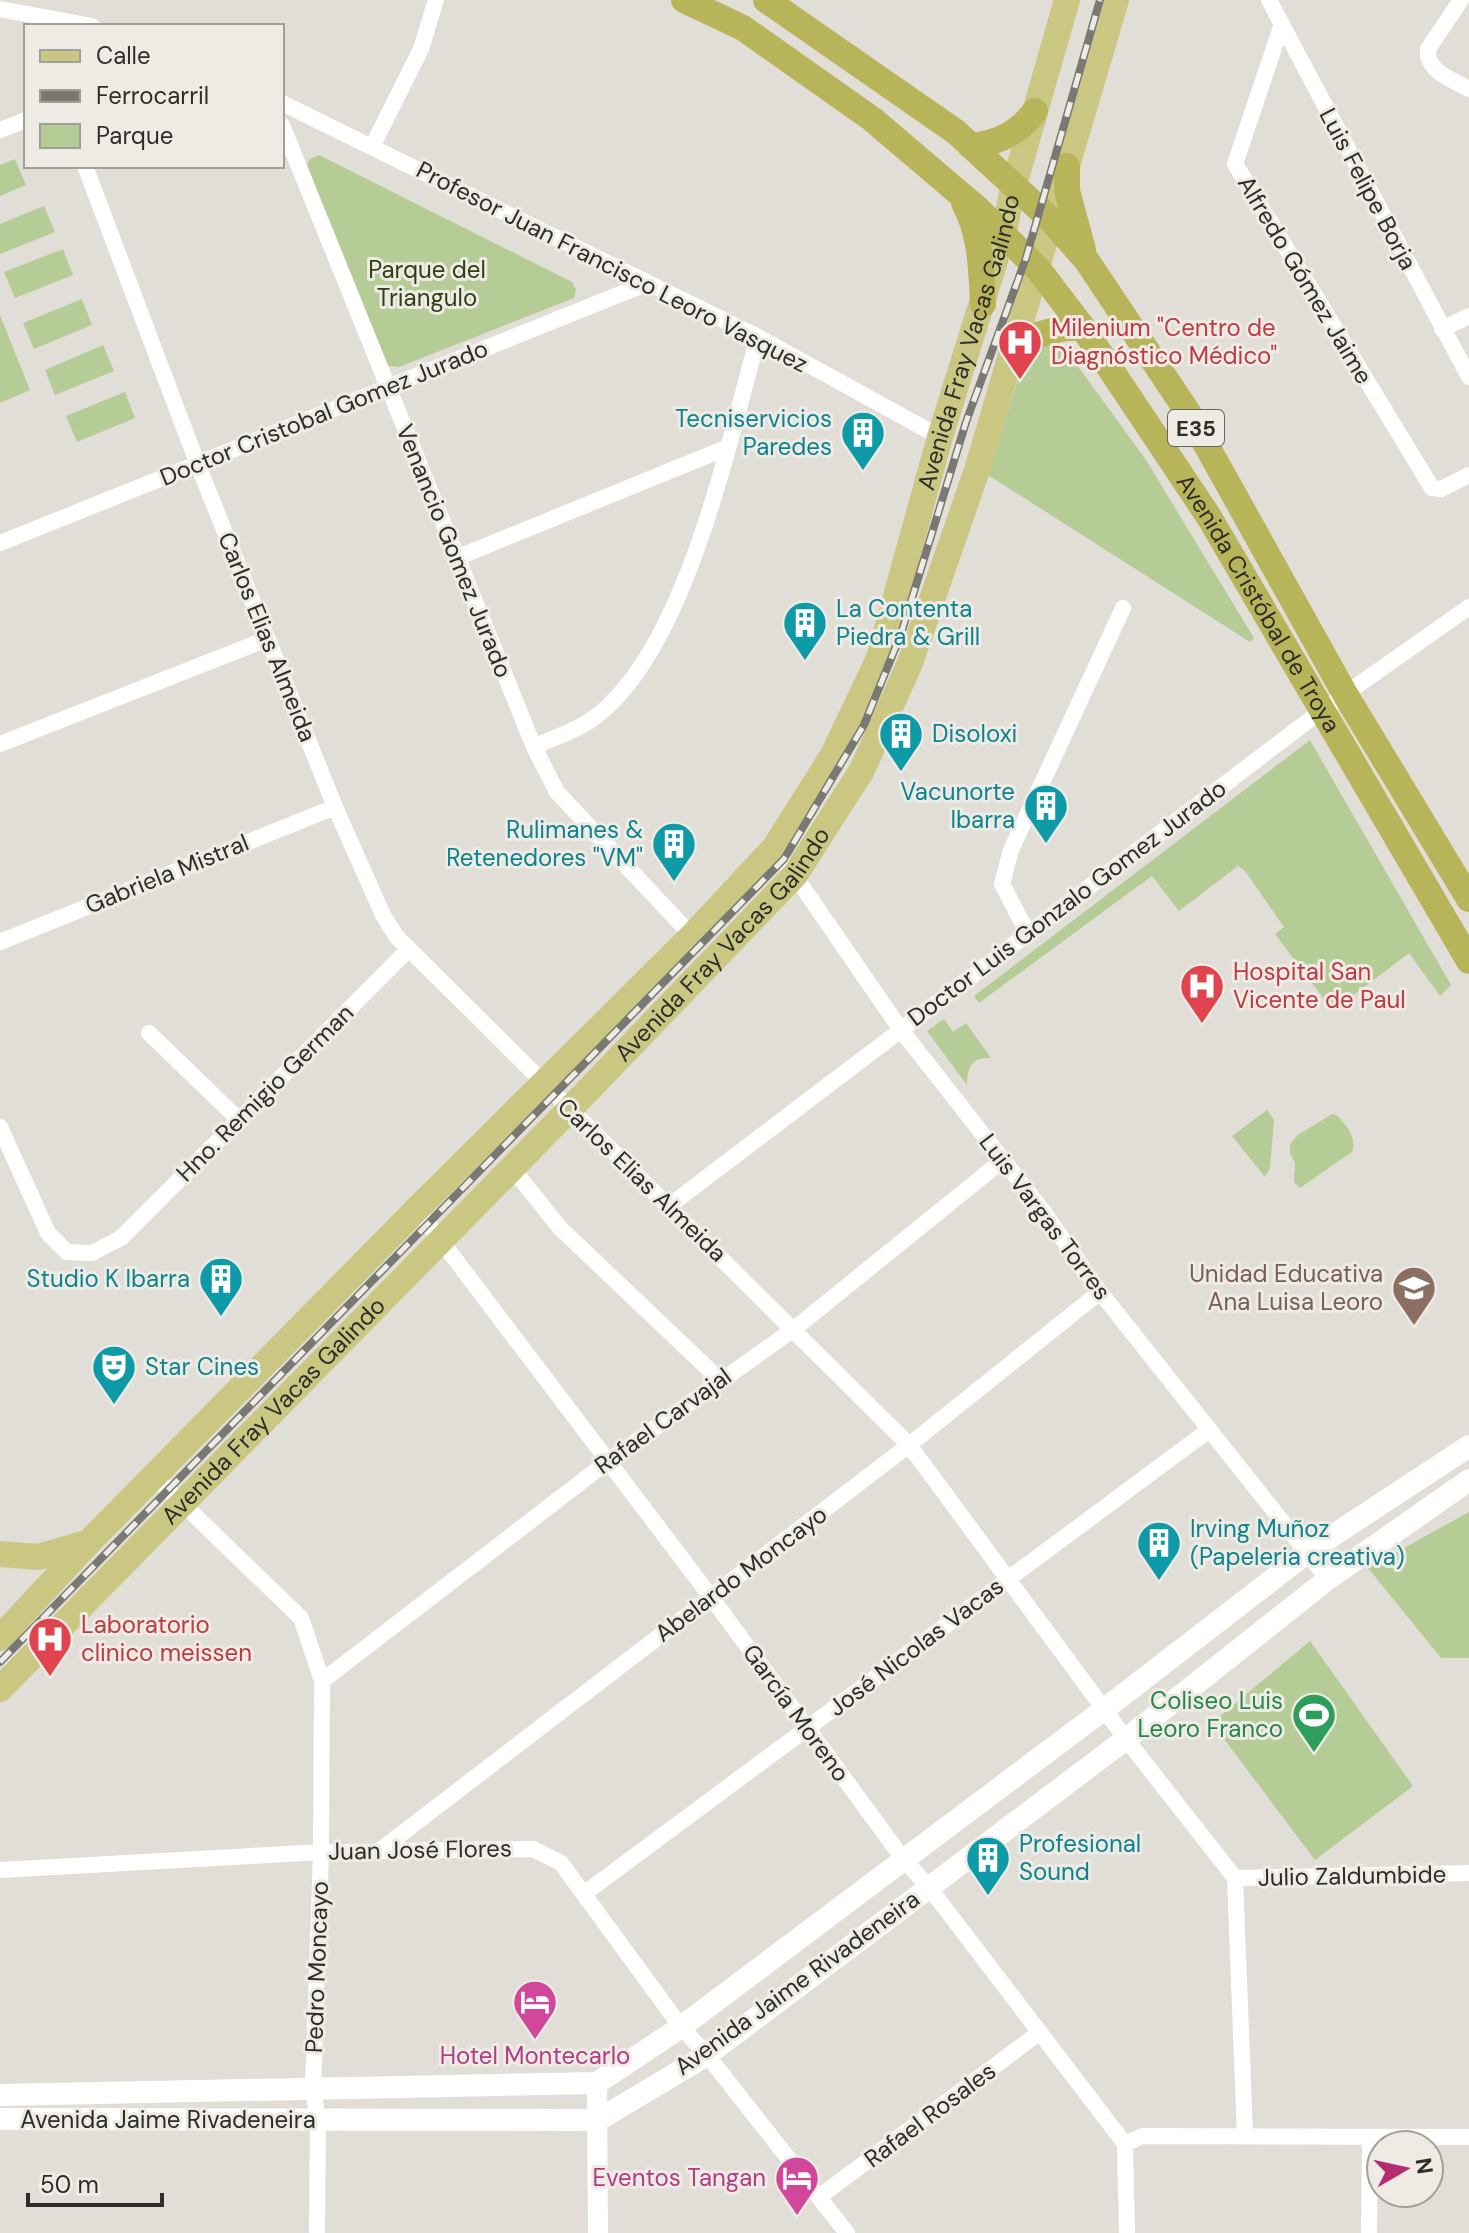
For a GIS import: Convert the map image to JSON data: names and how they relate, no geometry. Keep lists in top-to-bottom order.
{
  "streets": {
    "highway": ["E35", "Avenida Cristóbal de Troya"],
    "main road": ["Avenida Fray Vacas Galindo", "Avenida Jaime Rivadeneira"],
    "street": [
      "Luis Felipe Borja",
      "Profesor Juan Francisco Leoro Vasquez",
      "Alfredo Gómez Jaime",
      "Doctor Cristobal Gomez Jurado",
      "Venancio Gomez Jurado",
      "Carlos Elias Almeida",
      "Gabriela Mistral",
      "Doctor Luis Gonzalo Gomez Jurado",
      "Hno. Remigio German",
      "Luis Vargas Torres",
      "Rafael Carvajal",
      "Abelardo Moncayo",
      "José Nicolas Vacas",
      "García Moreno",
      "Juan José Flores",
      "Julio Zaldumbide",
      "Pedro Moncayo",
      "Rafael Rosales"
    ]
  },
  "crossings": [
    ["Luis Felipe Borja", "Alfredo Gómez Jaime"],
    ["Profesor Juan Francisco Leoro Vasquez", "Avenida Fray Vacas Galindo"],
    ["Profesor Juan Francisco Leoro Vasquez", "Doctor Cristobal Gomez Jurado"],
    ["Avenida Fray Vacas Galindo", "Venancio Gomez Jurado"],
    ["Avenida Fray Vacas Galindo", "Avenida Cristóbal de Troya"],
    ["Avenida Fray Vacas Galindo", "Carlos Elias Almeida"],
    ["Avenida Fray Vacas Galindo", "Luis Vargas Torres"],
    ["Avenida Fray Vacas Galindo", "García Moreno"],
    ["Avenida Fray Vacas Galindo", "Pedro Moncayo"],
    ["Doctor Cristobal Gomez Jurado", "Venancio Gomez Jurado"],
    ["Doctor Cristobal Gomez Jurado", "Carlos Elias Almeida"],
    ["Avenida Cristóbal de Troya", "Doctor Luis Gonzalo Gomez Jurado"],
    ["Carlos Elias Almeida", "Gabriela Mistral"],
    ["Carlos Elias Almeida", "Doctor Luis Gonzalo Gomez Jurado"],
    ["Carlos Elias Almeida", "Hno. Remigio German"],
    ["Carlos Elias Almeida", "Rafael Carvajal"],
    ["Carlos Elias Almeida", "Abelardo Moncayo"],
    ["Carlos Elias Almeida", "José Nicolas Vacas"],
    ["Carlos Elias Almeida", "Julio Zaldumbide"],
    ["Carlos Elias Almeida", "Avenida Jaime Rivadeneira"],
    ["Doctor Luis Gonzalo Gomez Jurado", "Luis Vargas Torres"],
    ["Luis Vargas Torres", "Rafael Carvajal"],
    ["Luis Vargas Torres", "Abelardo Moncayo"],
    ["Luis Vargas Torres", "José Nicolas Vacas"],
    ["Luis Vargas Torres", "Avenida Jaime Rivadeneira"],
    ["Rafael Carvajal", "García Moreno"],
    ["Rafael Carvajal", "Pedro Moncayo"],
    ["Abelardo Moncayo", "García Moreno"],
    ["Abelardo Moncayo", "Juan José Flores"],
    ["José Nicolas Vacas", "García Moreno"],
    ["José Nicolas Vacas", "Juan José Flores"],
    ["García Moreno", "Avenida Jaime Rivadeneira"],
    ["García Moreno", "Rafael Rosales"],
    ["Juan José Flores", "Pedro Moncayo"],
    ["Juan José Flores", "Avenida Jaime Rivadeneira"],
    ["Juan José Flores", "Rafael Rosales"],
    ["Pedro Moncayo", "Avenida Jaime Rivadeneira"]
  ],
  "parks": ["Parque del Triangulo"],
  "places": {
    "hospital": ["Milenium \"Centro de Diagnóstico Médico\"", "Hospital San Vicente de Paul", "Laboratorio clinico meissen"],
    "building": [
      "Tecniservicios Paredes",
      "La Contenta Piedra & Grill",
      "Disoloxi",
      "Vacunorte Ibarra",
      "Rulimanes & Retenedores \"VM\"",
      "Studio K Ibarra",
      "Irving Muñoz (Papeleria creativa)",
      "Profesional Sound"
    ],
    "school or university": ["Unidad Educativa Ana Luisa Leoro"],
    "theatre": ["Star Cines"],
    "sports": ["Coliseo Luis Leoro Franco"],
    "hotel": ["Hotel Montecarlo", "Eventos Tangan"]
  },
  "legend": ["Calle", "Ferrocarril", "Parque"],
  "scale_bar": "50 m",
  "north": "right"
}
